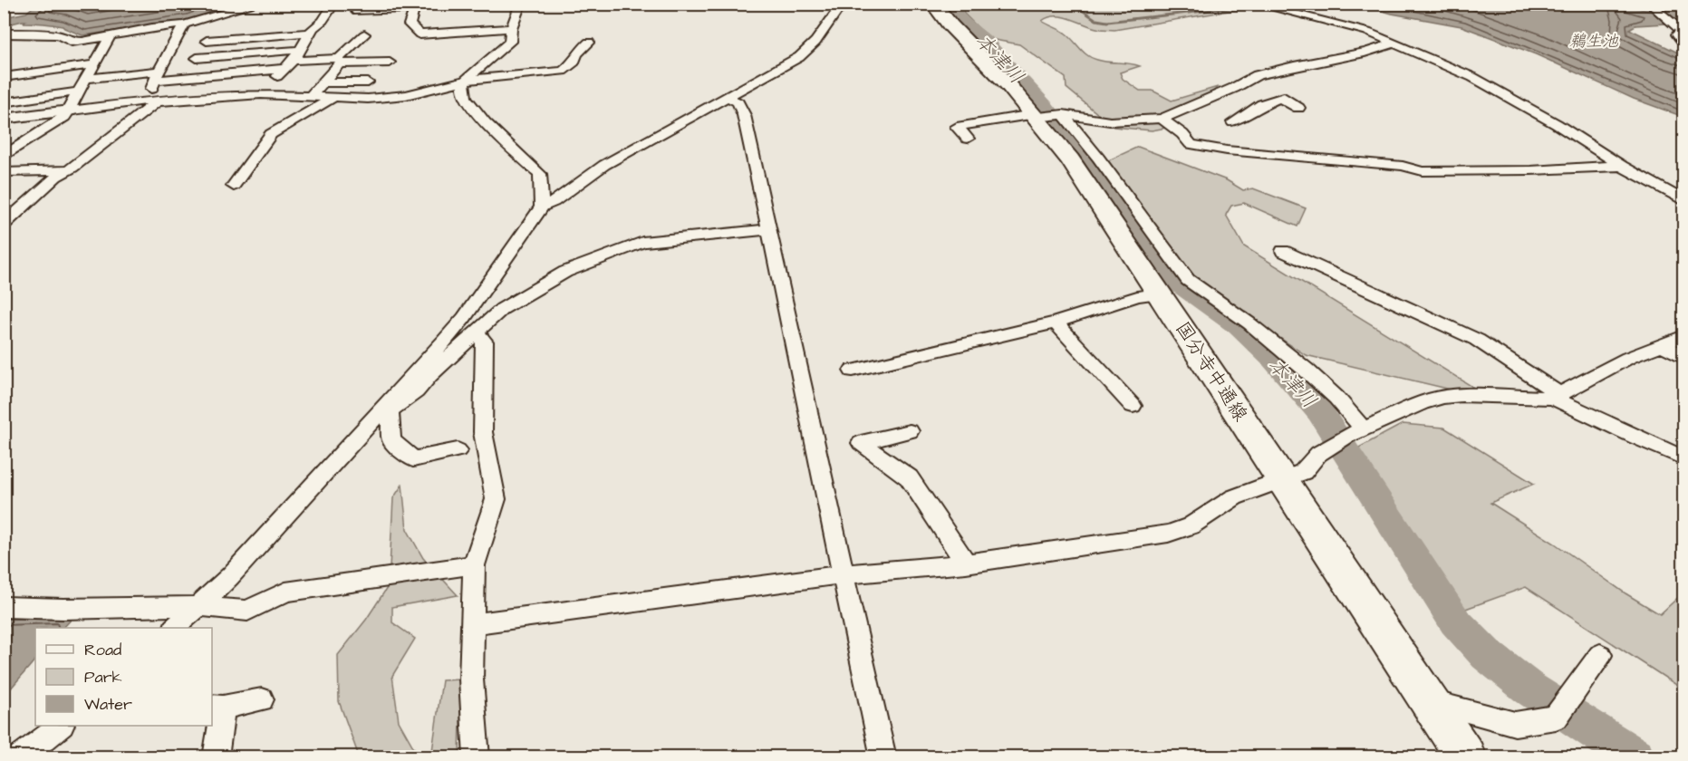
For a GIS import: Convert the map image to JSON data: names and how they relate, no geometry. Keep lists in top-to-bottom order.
{
  "streets": {
    "main road": ["国分寺中通線"]
  },
  "water": ["鵜生池", "本津川"],
  "legend": ["Road", "Park", "Water"]
}
